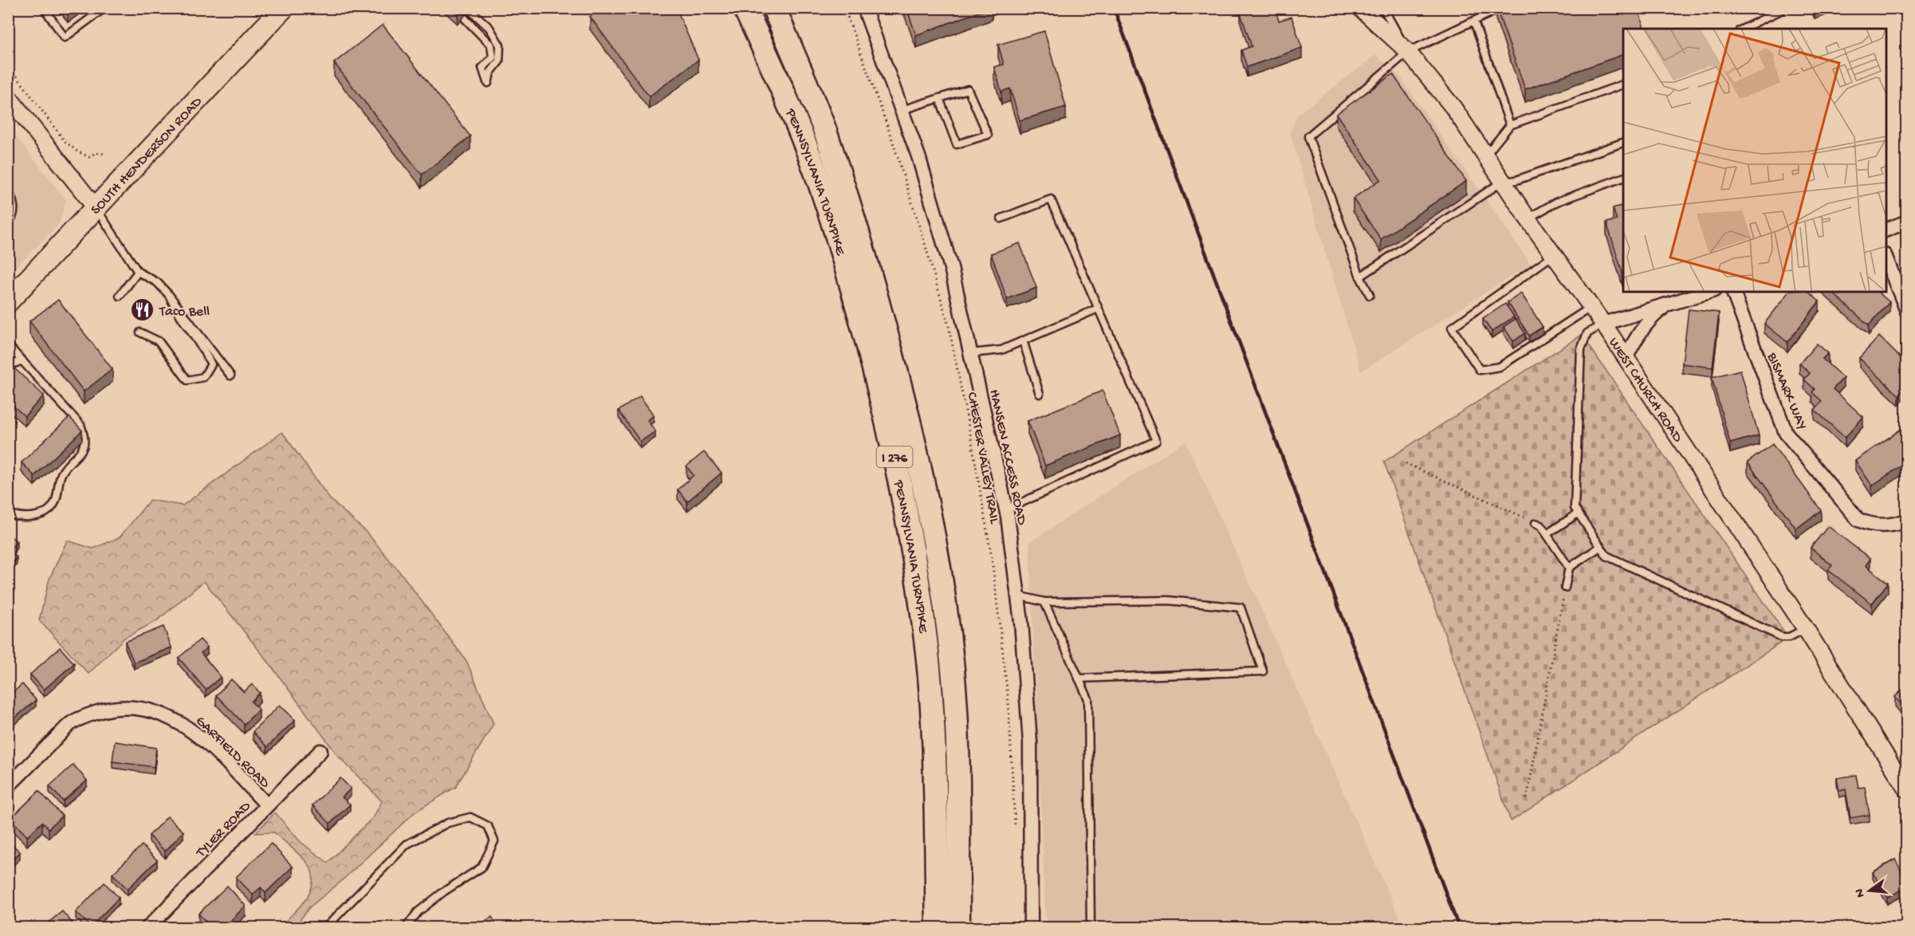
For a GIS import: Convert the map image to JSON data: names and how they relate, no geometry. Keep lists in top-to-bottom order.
{
  "streets": {
    "highway": ["PENNSYLVANIA TURNPIKE", "I 276"],
    "main road": ["SOUTH HENDERSON ROAD"],
    "street": [
      "WEST CHURCH ROAD",
      "BISMARK WAY",
      "HANSEN ACCESS ROAD",
      "GARFIELD ROAD",
      "TYLER ROAD"
    ],
    "path": ["CHESTER VALLEY TRAIL"]
  },
  "crossings": [
    ["GARFIELD ROAD", "TYLER ROAD"]
  ],
  "places": {
    "restaurant": ["Taco Bell"]
  },
  "north": "left"
}
